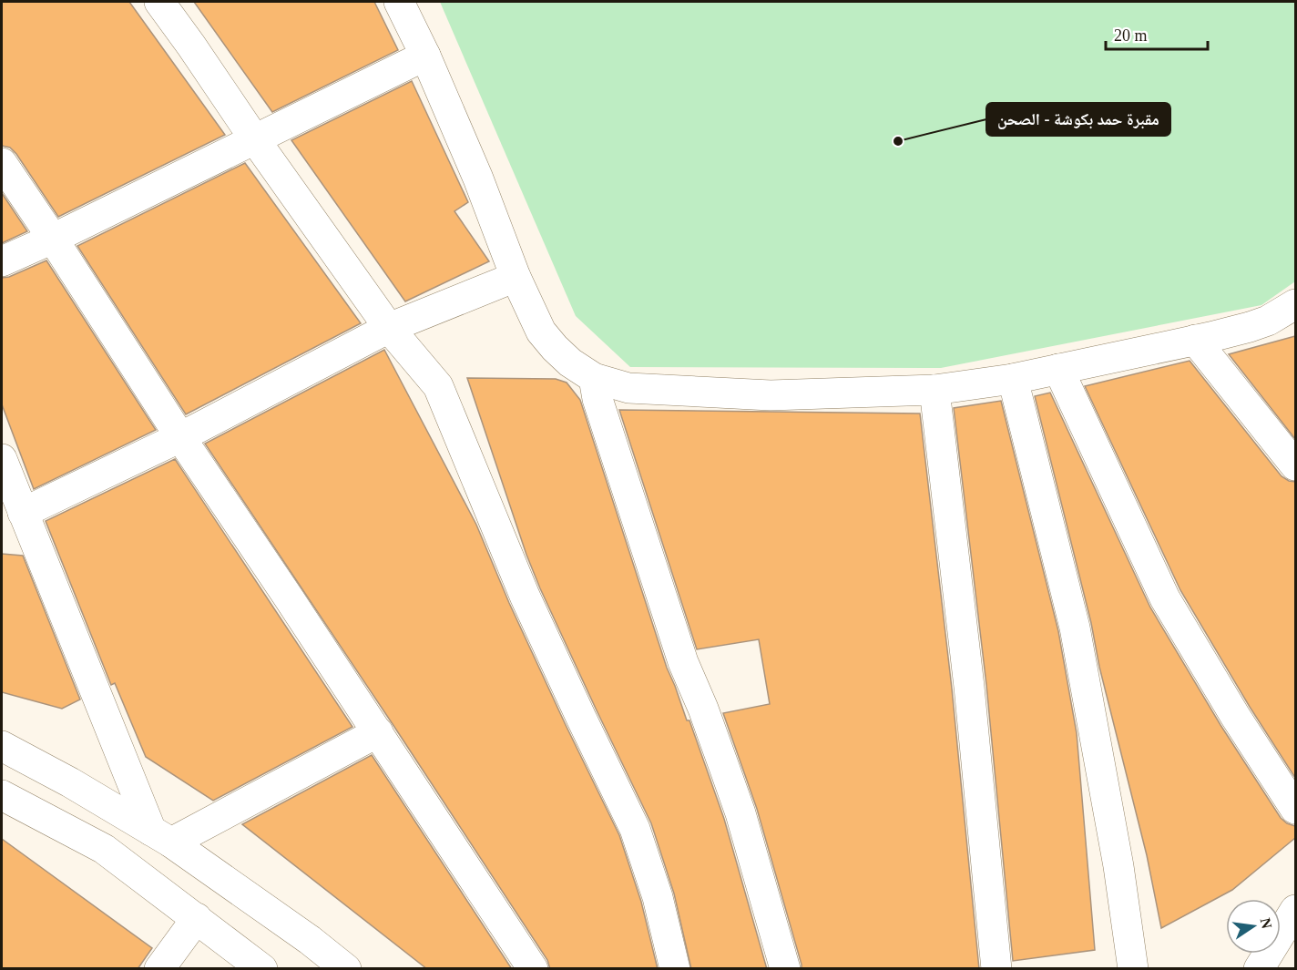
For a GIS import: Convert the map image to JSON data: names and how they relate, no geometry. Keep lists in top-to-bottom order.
{
  "places": ["مقبرة حمد بكوشة - الصحن"],
  "scale_bar": "20 m",
  "north": "right"
}
